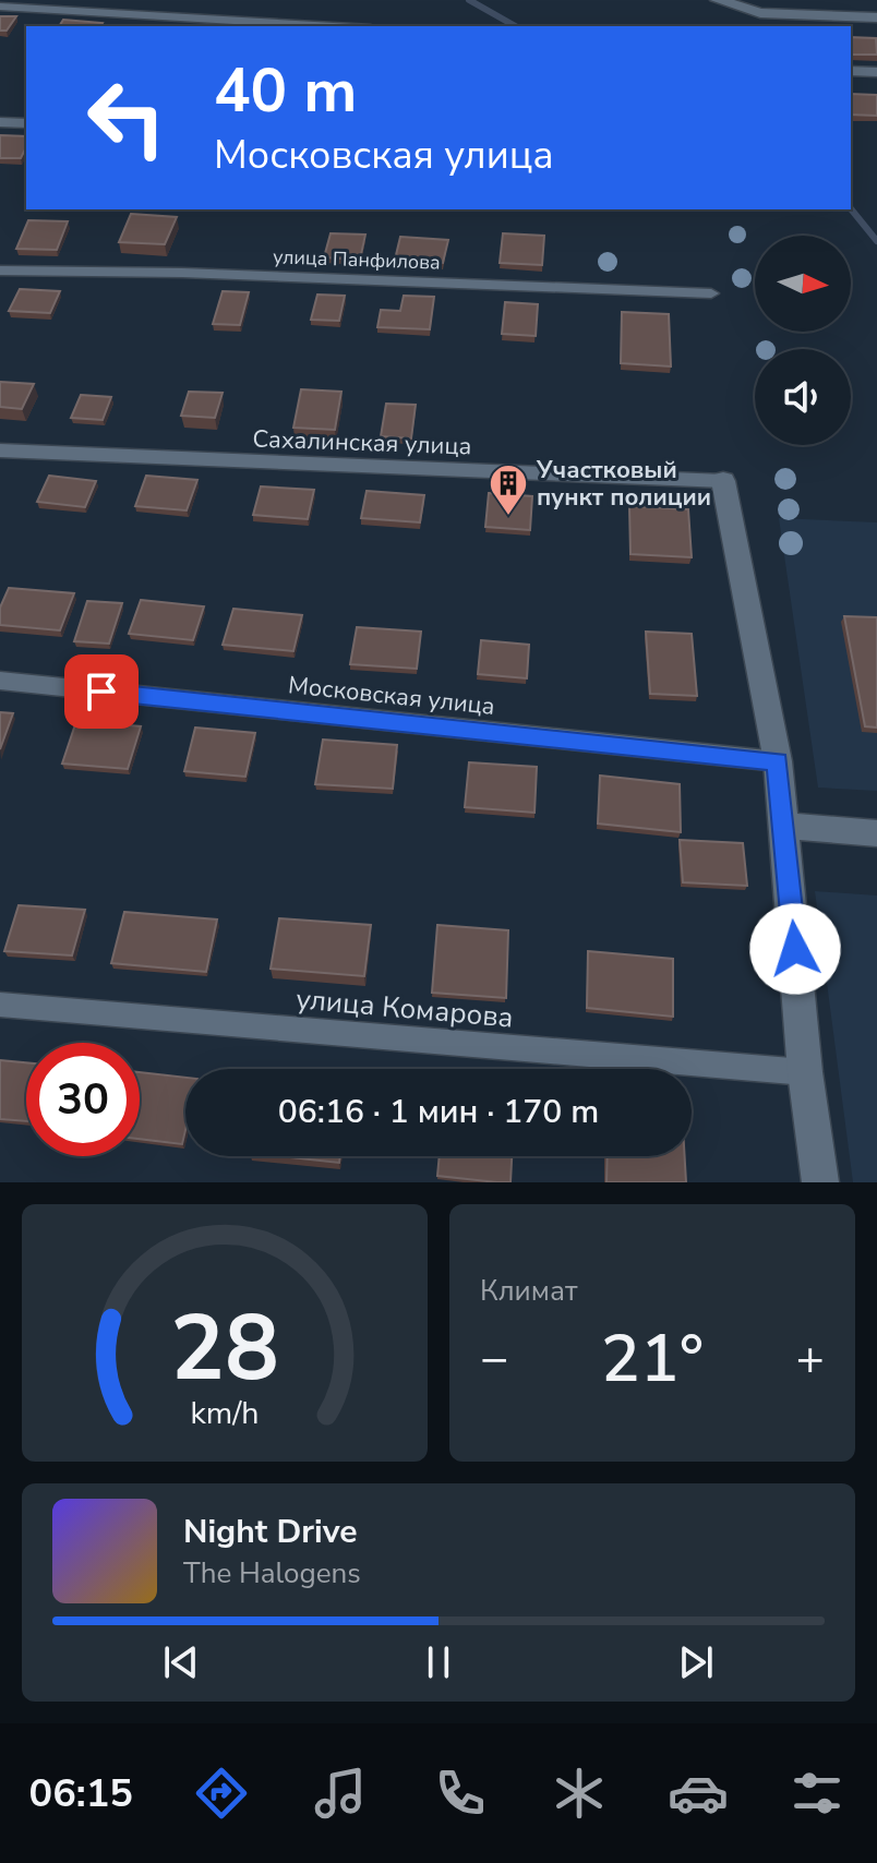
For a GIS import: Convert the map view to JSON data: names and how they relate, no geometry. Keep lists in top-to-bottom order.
{
  "streets": {
    "lane": [
      "улица Панфилова",
      "Сахалинская улица",
      "Московская улица",
      "улица Комарова"
    ]
  },
  "places": {
    "building": ["Участковый пункт полиции"]
  },
  "north": "right",
  "page": {
    "turn": ["40 m", "Московская улица"],
    "limit": "30",
    "trip": "06:16 · 1 мин · 170 m",
    "tile": "Климат",
    "heat": ["−", "21°", "+"],
    "song": ["Night Drive", "The Halogens"],
    "tabs": "06:15",
    "gauge": ["28", "km/h"]
  }
}
